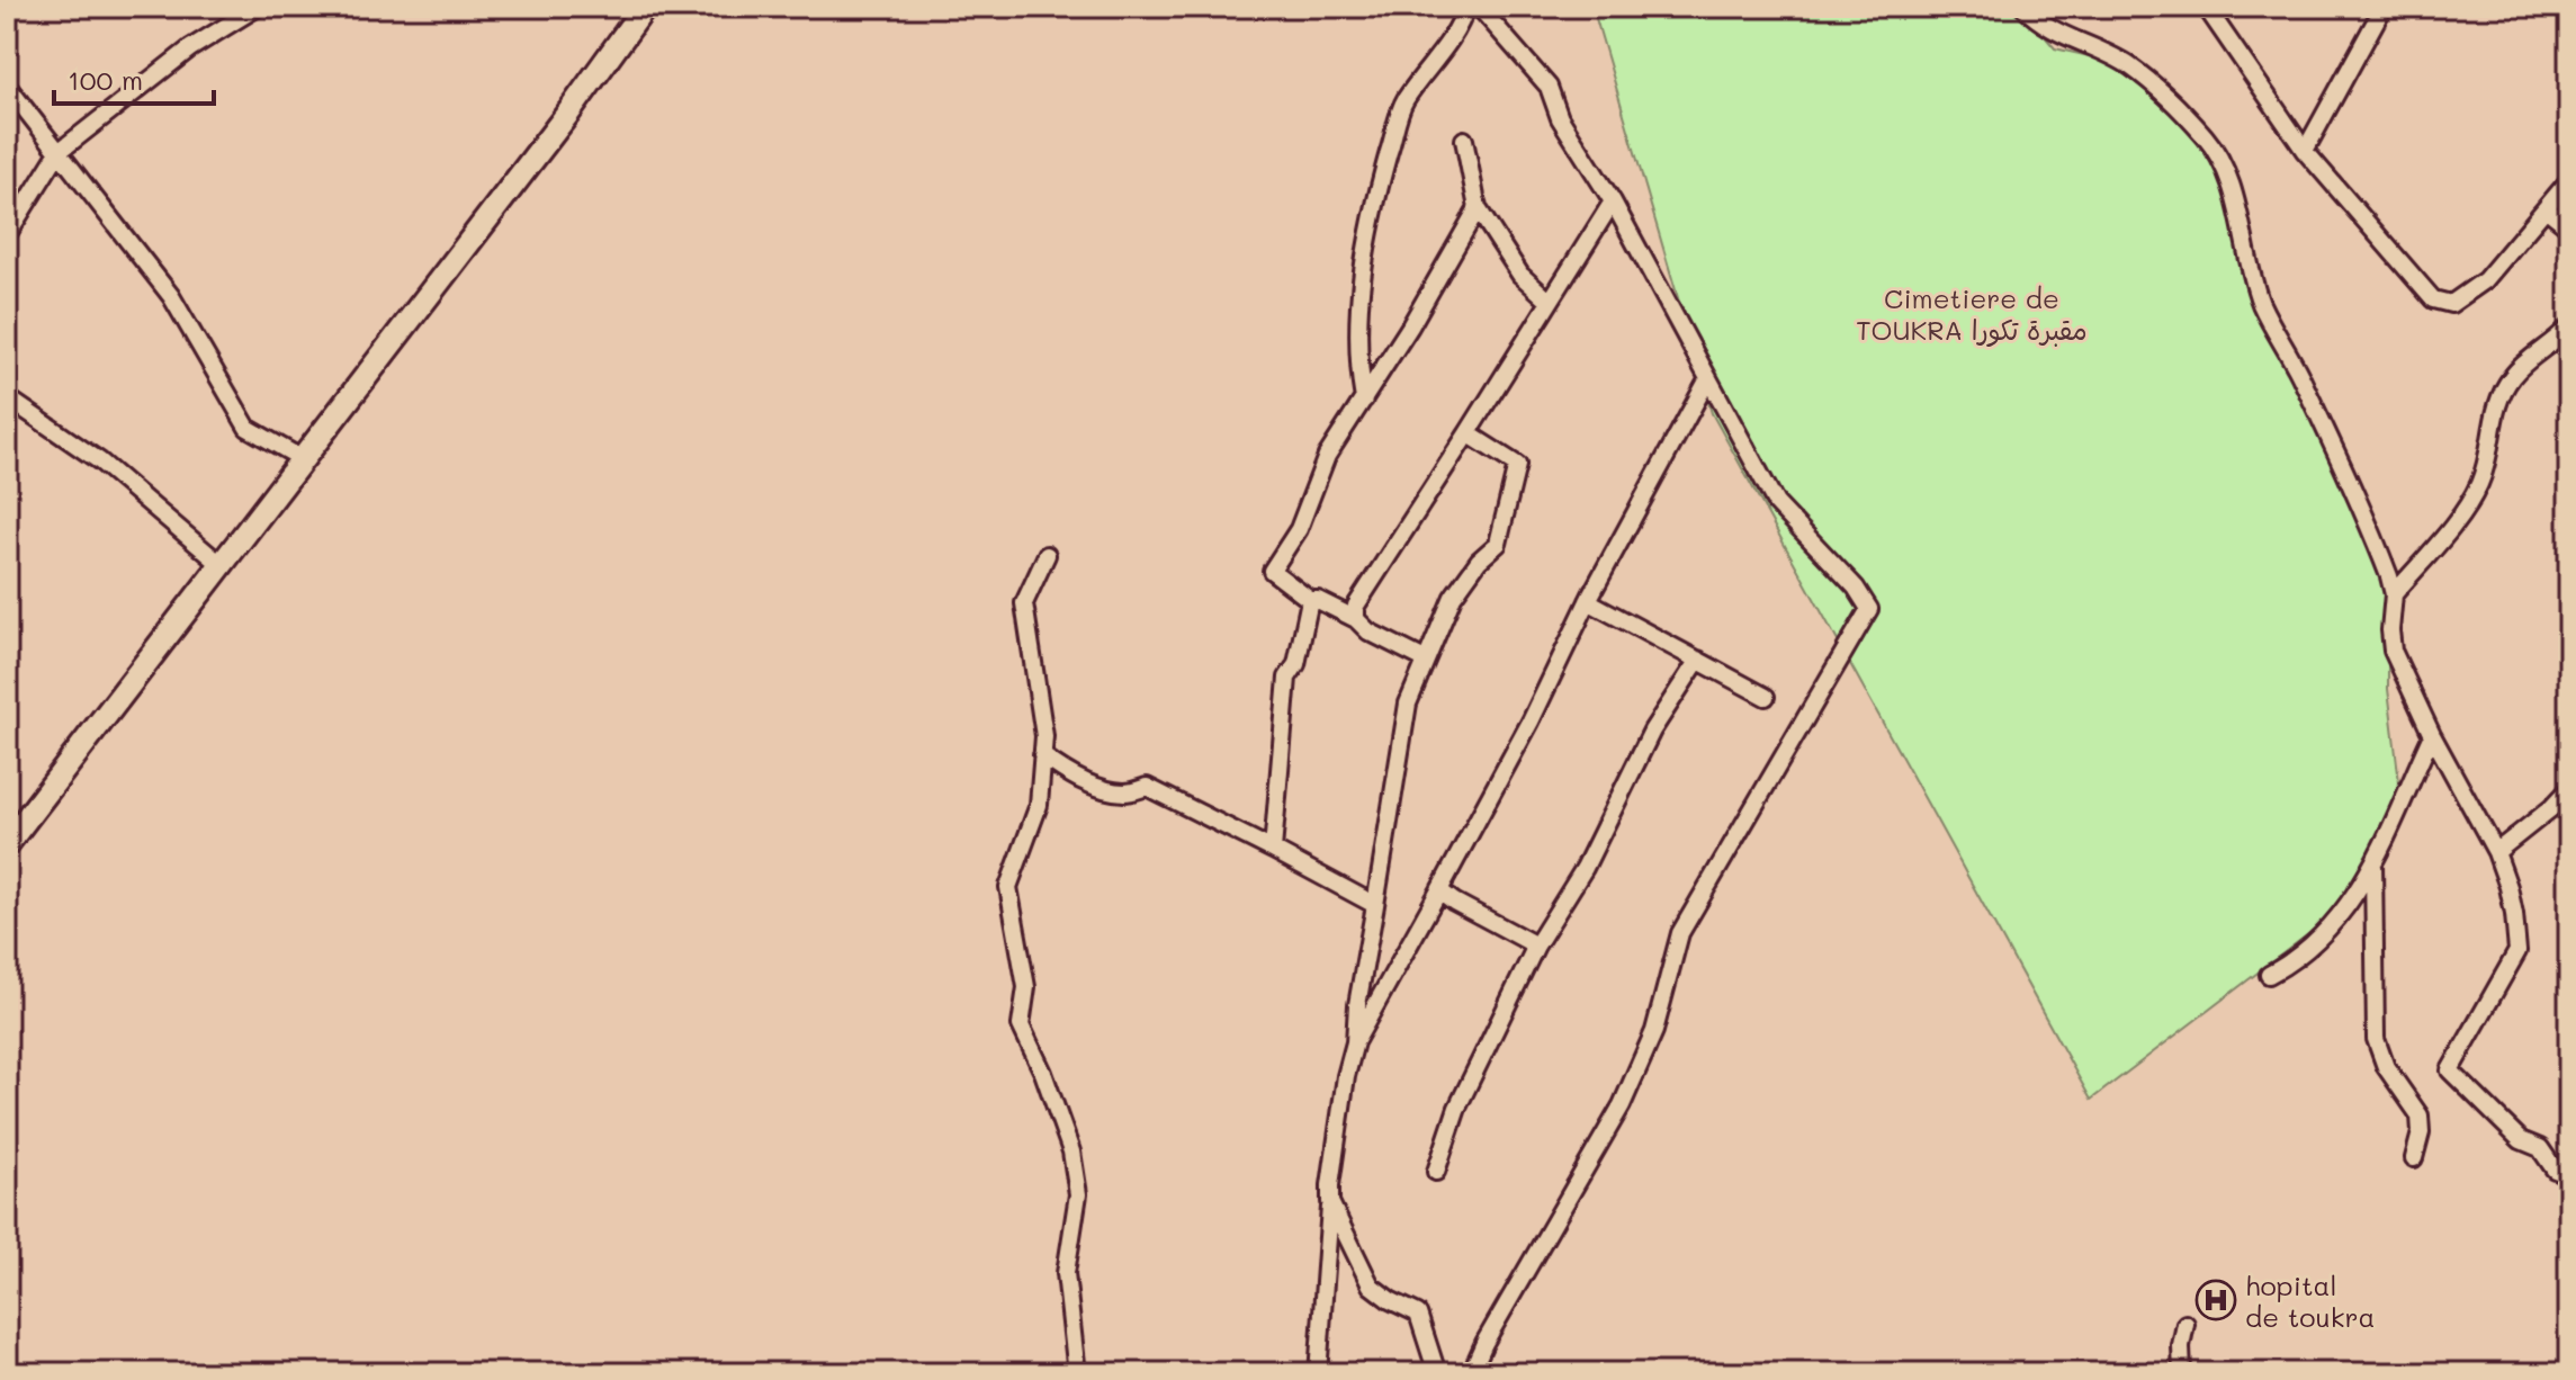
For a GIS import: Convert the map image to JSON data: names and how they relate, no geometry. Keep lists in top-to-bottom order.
{
  "parks": ["Cimetiere de TOUKRA مقبرة تكورا"],
  "places": {
    "hospital": ["hopital de toukra"]
  },
  "scale_bar": "100 m"
}
